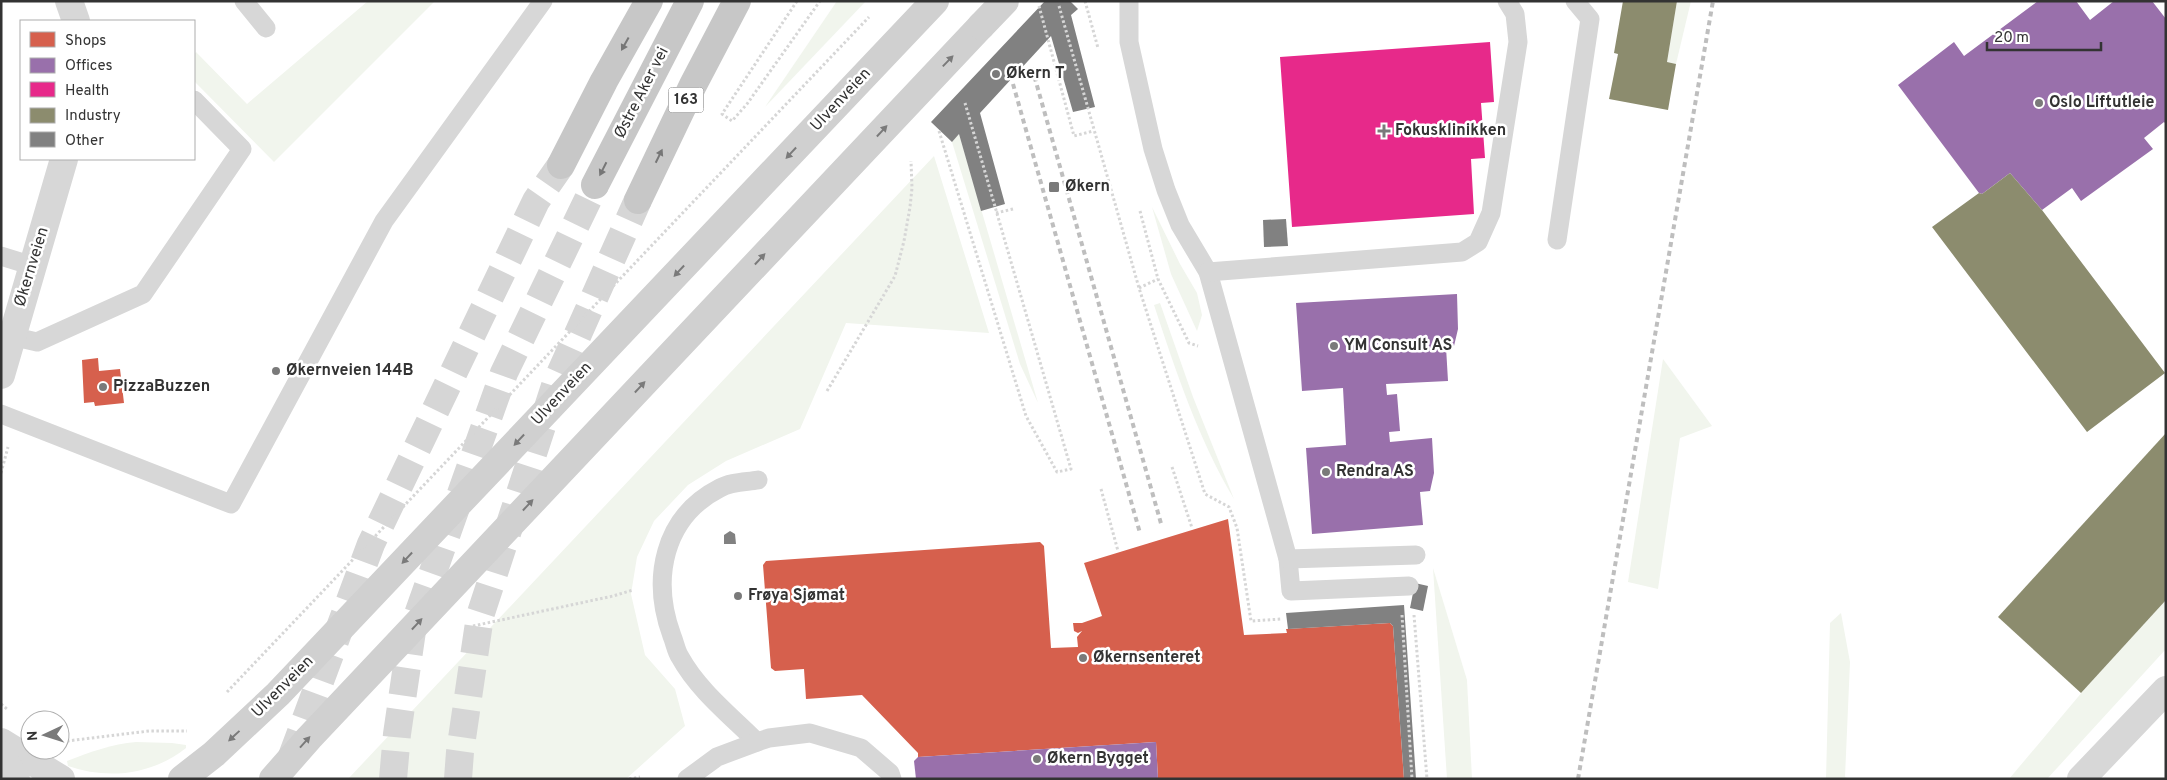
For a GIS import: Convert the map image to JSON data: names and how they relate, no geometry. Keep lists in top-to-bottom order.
{
  "streets": {
    "highway": ["Østre Aker vei", "163"],
    "main road": ["Ulvenveien"],
    "street": ["Økernveien"]
  },
  "places": {
    "other": [
      "Økern T",
      "Oslo Liftutleie",
      "YM Consult AS",
      "Økernveien 144B",
      "PizzaBuzzen",
      "Rendra AS",
      "Frøya Sjømat",
      "Økernsenteret",
      "Økern Bygget"
    ],
    "health": ["Fokusklinikken"],
    "transit": ["Økern"]
  },
  "legend": [
    "Shops",
    "Offices",
    "Health",
    "Industry",
    "Other"
  ],
  "scale_bar": "20 m",
  "north": "left"
}
